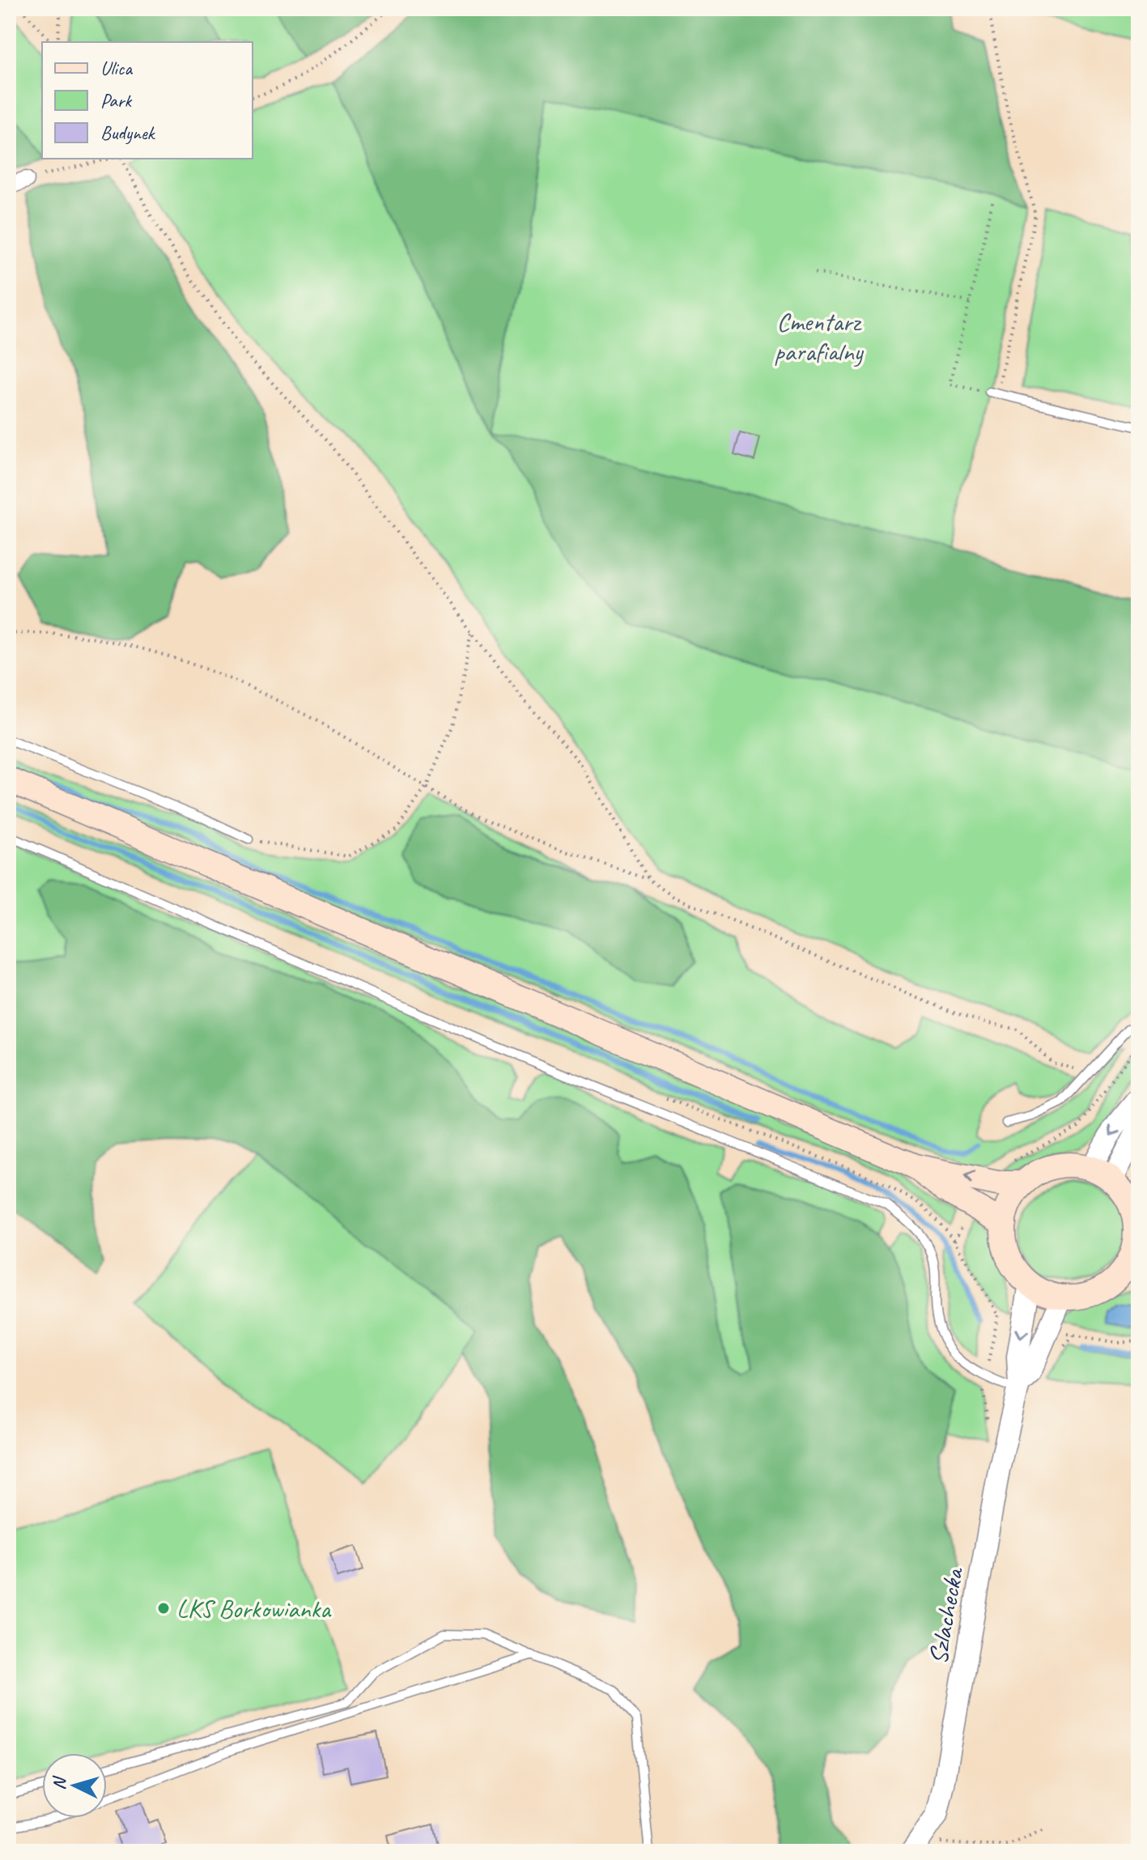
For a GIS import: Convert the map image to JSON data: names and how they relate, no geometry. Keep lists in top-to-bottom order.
{
  "streets": {
    "street": ["Szlachecka"]
  },
  "parks": ["Cmentarz parafialny"],
  "places": ["LKS Borkowianka"],
  "legend": ["Ulica", "Park", "Budynek"],
  "north": "left"
}
